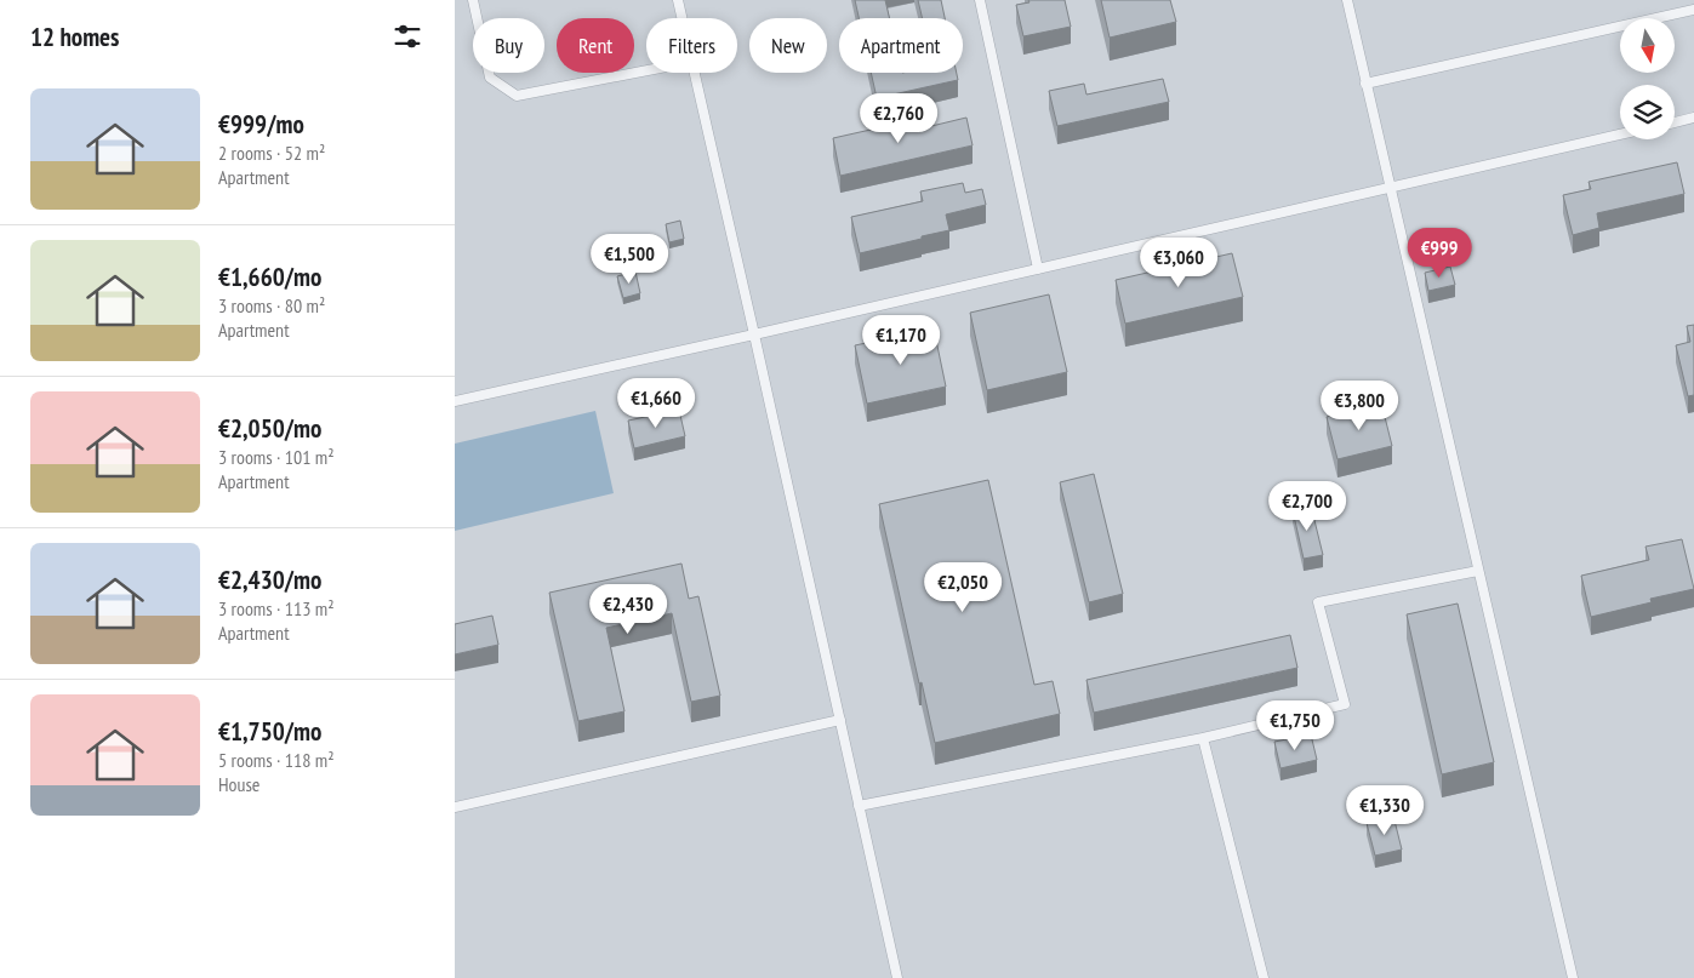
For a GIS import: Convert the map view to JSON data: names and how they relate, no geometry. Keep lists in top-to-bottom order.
{
  "north": "bottom",
  "page": {
    "heading": "12 homes",
    "chip": [
      "Buy",
      "Rent",
      "Filters",
      "New",
      "Apartment"
    ],
    "list": [
      {
        "name": "€999/mo",
        "note": "2 rooms · 52 m² · Apartment"
      },
      {
        "name": "€1,660/mo",
        "note": "3 rooms · 80 m² · Apartment"
      },
      {
        "name": "€2,050/mo",
        "note": "3 rooms · 101 m² · Apartment"
      },
      {
        "name": "€2,430/mo",
        "note": "3 rooms · 113 m² · Apartment"
      },
      {
        "name": "€1,750/mo",
        "note": "5 rooms · 118 m² · House"
      }
    ],
    "price": [
      "€2,760",
      "€999",
      "€1,500",
      "€3,060",
      "€1,170",
      "€1,660",
      "€3,800",
      "€2,700",
      "€2,050",
      "€2,430",
      "€1,750",
      "€1,330"
    ]
  }
}
